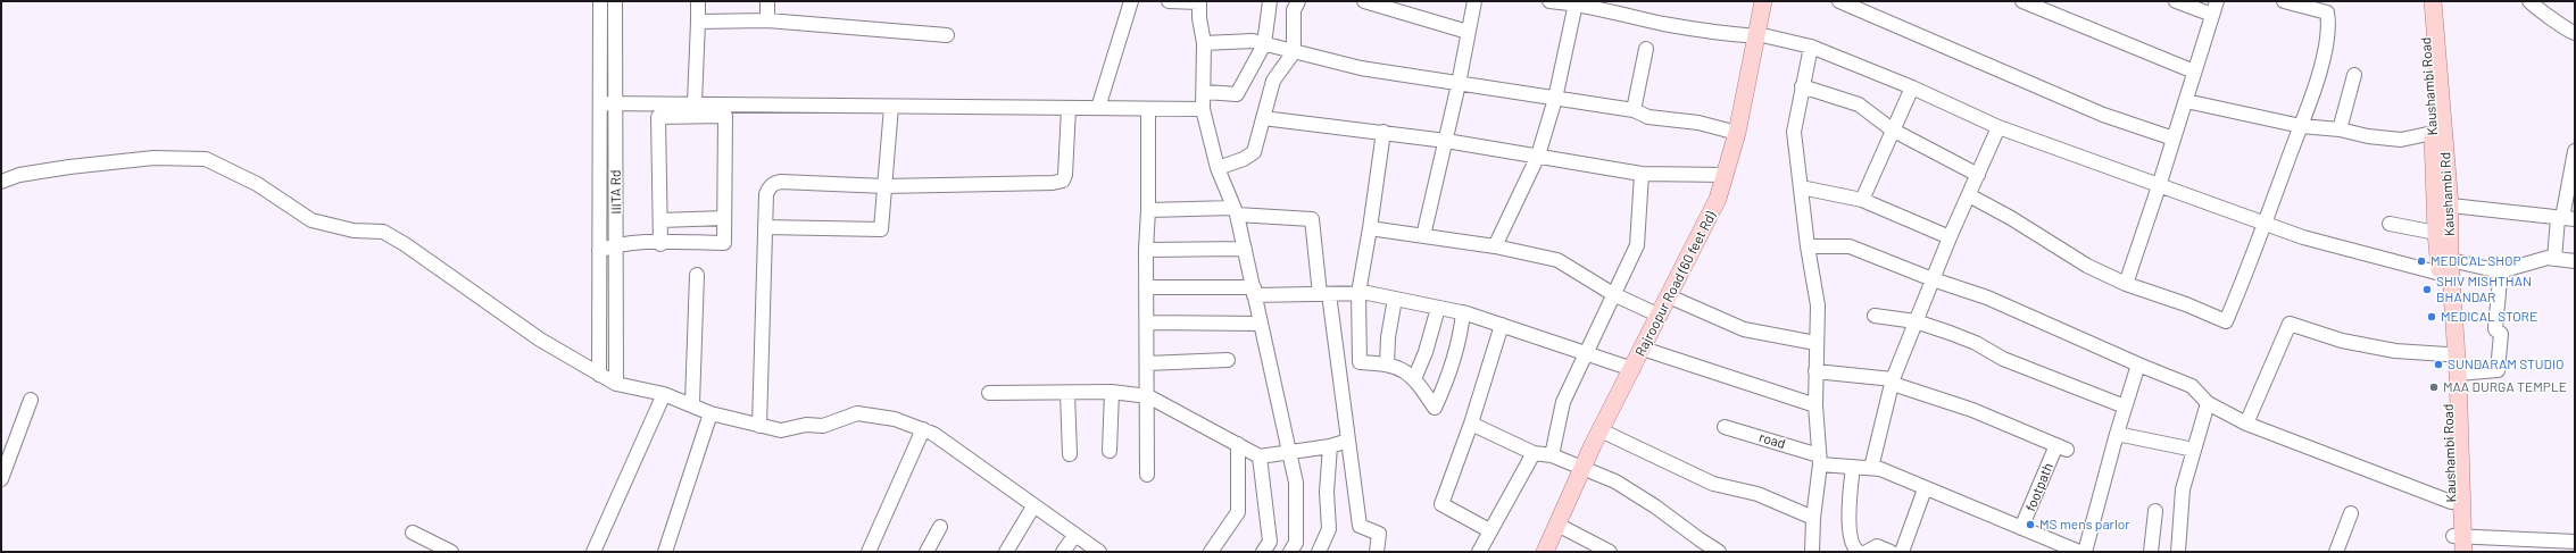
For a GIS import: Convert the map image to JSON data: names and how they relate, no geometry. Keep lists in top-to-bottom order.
{
  "streets": {
    "main road": ["Kaushambi Road", "Kaushambi Rd", "Rajroopur Road (60 feet Rd)"],
    "street": ["IIITA Rd", "road", "footpath"]
  },
  "crossings": [
    ["Kaushambi Road", "Kaushambi Rd"],
    ["road", "footpath"]
  ],
  "places": [
    "MEDICAL SHOP",
    "SHIV MISHTHAN BHANDAR",
    "MEDICAL STORE",
    "SUNDARAM STUDIO",
    "MAA DURGA TEMPLE",
    "MS mens parlor"
  ]
}
